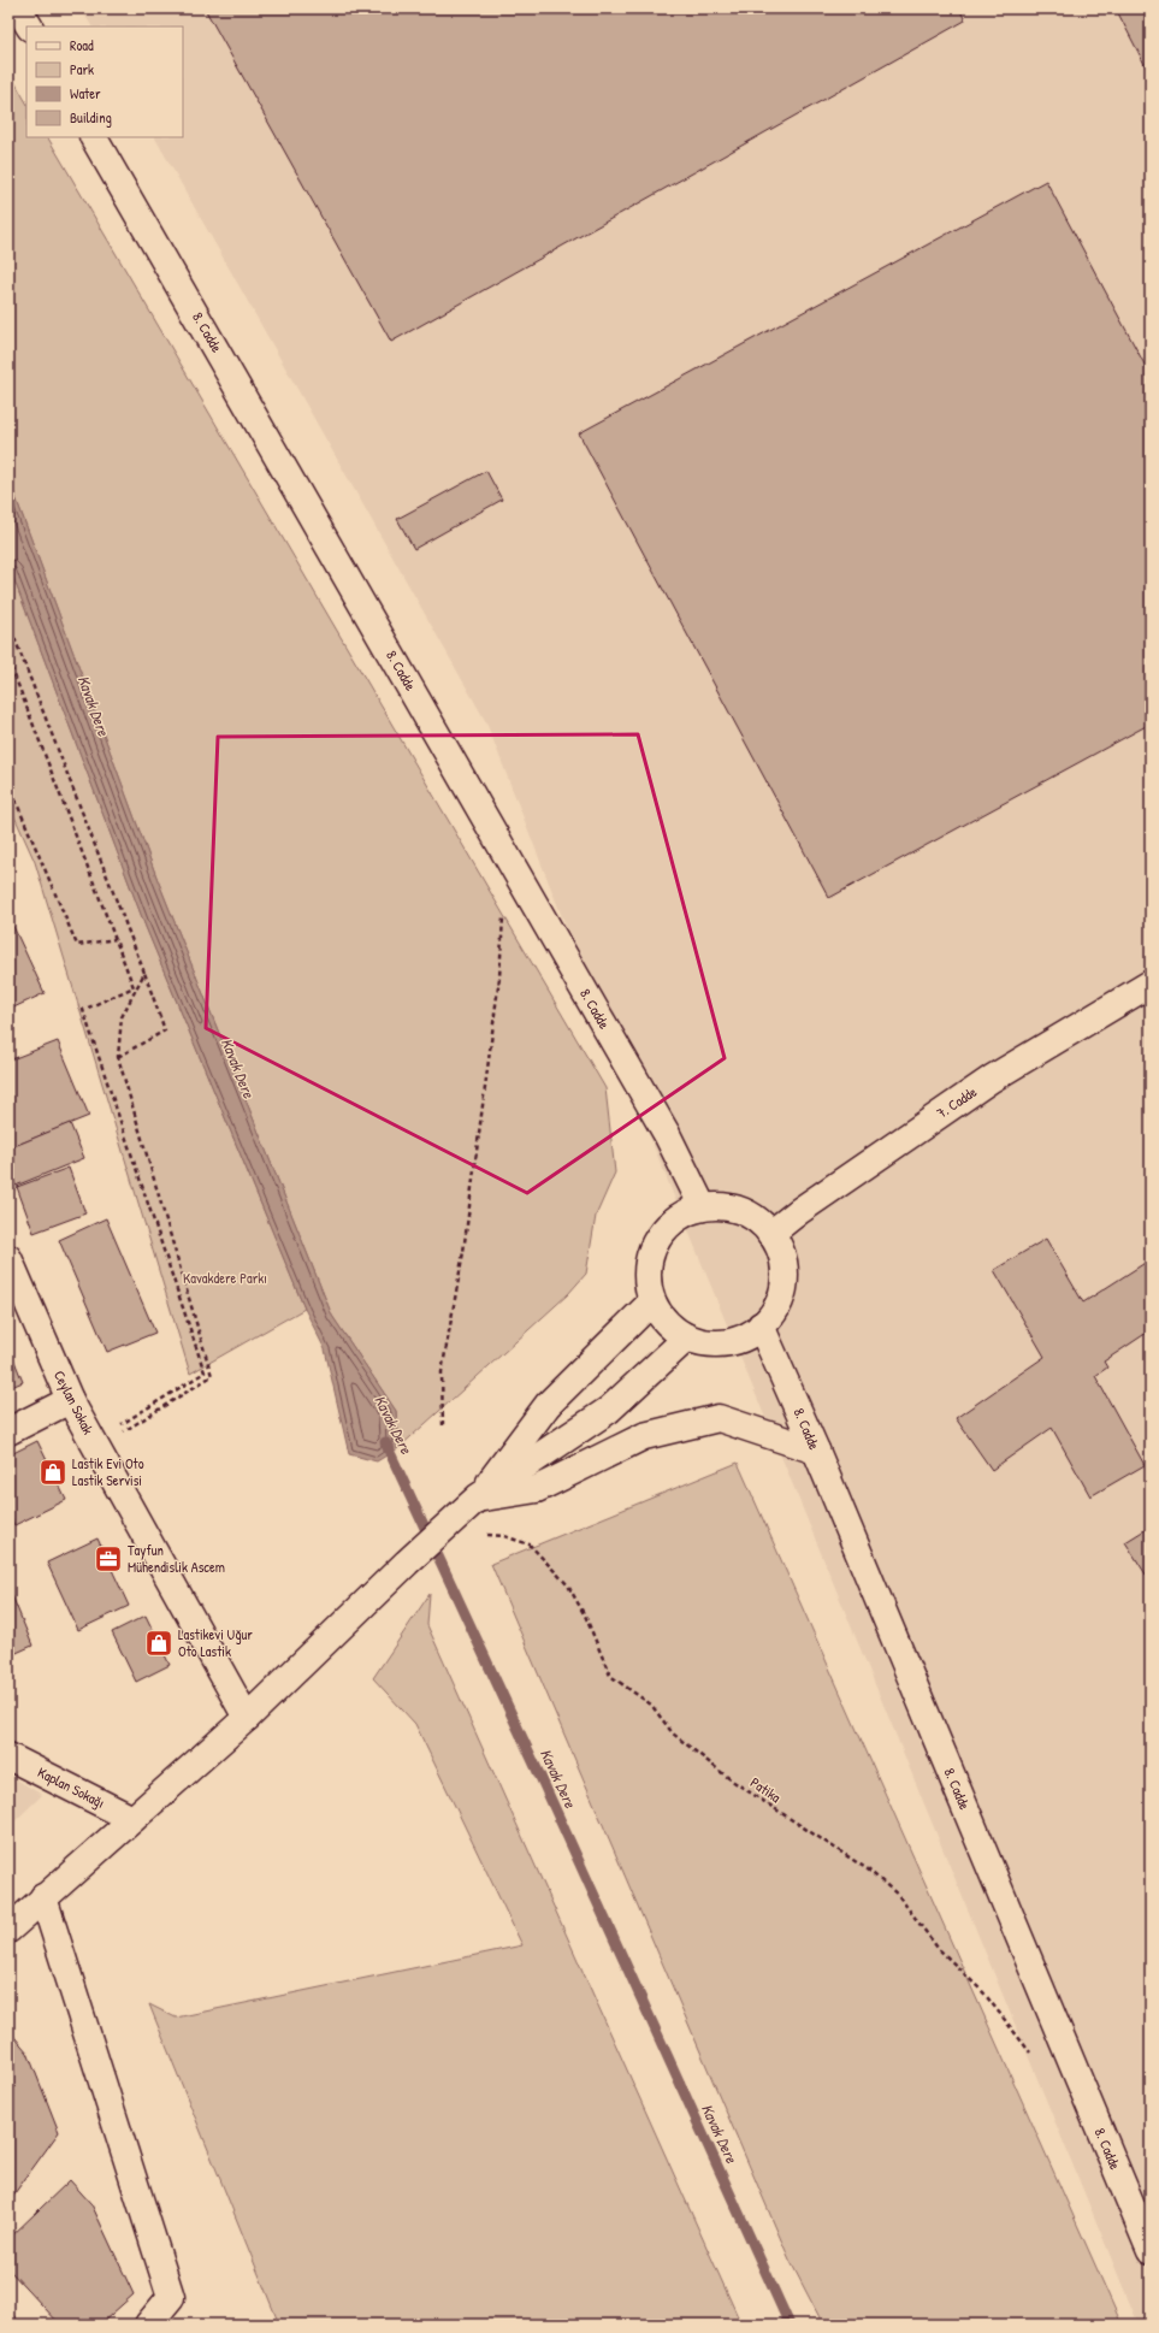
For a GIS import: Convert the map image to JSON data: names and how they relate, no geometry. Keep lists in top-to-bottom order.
{
  "streets": {
    "street": [
      "8. Cadde",
      "7. Cadde",
      "Ceylan Sokak",
      "Kaplan Sokağı"
    ],
    "path": ["Patika"]
  },
  "crossings": [
    ["8. Cadde", "7. Cadde"],
    ["8. Cadde", "Patika"]
  ],
  "water": ["Kavak Dere"],
  "parks": ["Kavakdere Parkı"],
  "places": {
    "shop": ["Lastik Evi Oto Lastik Servisi", "Lastikevi Uğur Oto Lastik"],
    "office": ["Tayfun Mühendislik Ascem"]
  },
  "legend": [
    "Road",
    "Park",
    "Water",
    "Building"
  ]
}
